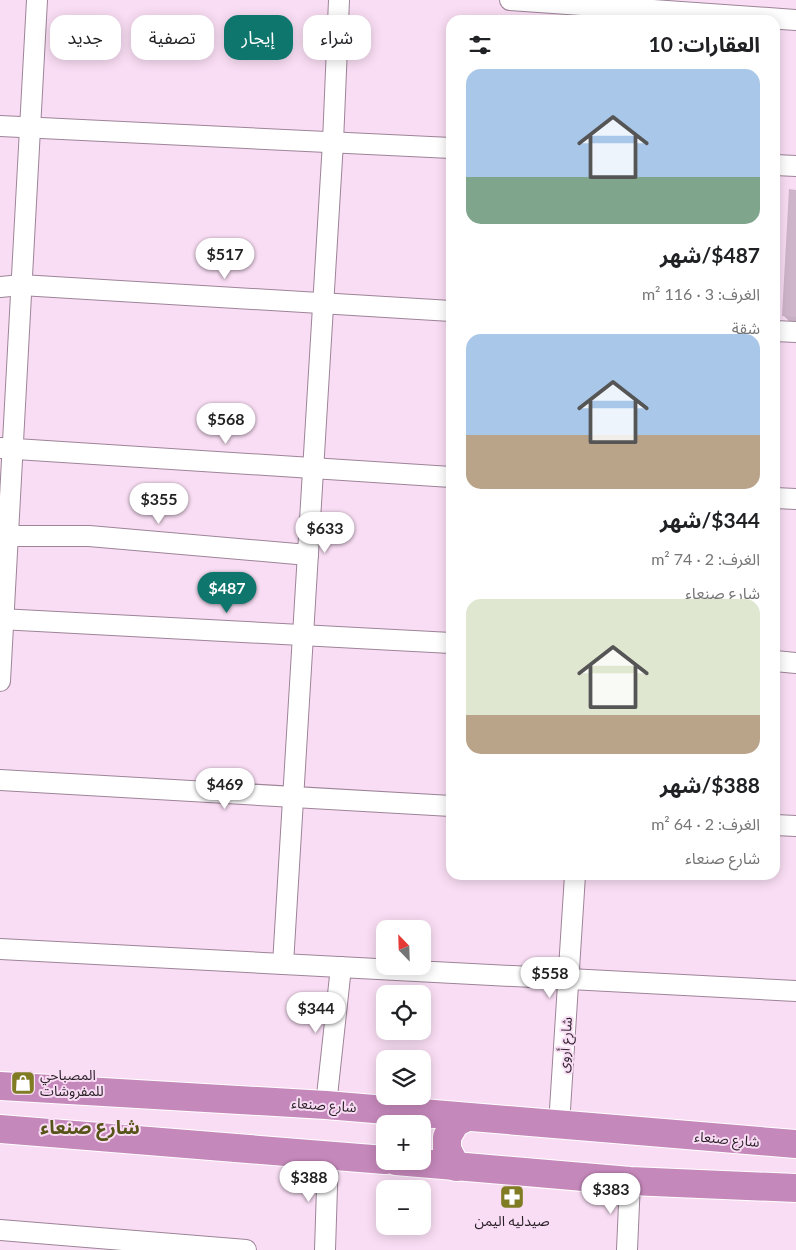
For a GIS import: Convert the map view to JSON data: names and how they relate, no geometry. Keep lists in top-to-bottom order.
{
  "streets": {
    "highway": ["شارع صنعاء"],
    "street": ["شارع أروى"]
  },
  "crossings": [
    ["شارع أروى", "شارع صنعاء"]
  ],
  "districts": ["شارع صنعاء"],
  "places": {
    "shop": ["المصباحي للمفروشات"],
    "pharmacy": ["صيدليه اليمن"]
  },
  "north": "top left",
  "page": {
    "chip": [
      "شراء",
      "إيجار",
      "تصفية",
      "جديد"
    ],
    "heading": "العقارات: 10",
    "list": [
      {
        "name": "$487/شهر",
        "note": "الغرف: 3 · 116 m² · شقة"
      },
      {
        "name": "$344/شهر",
        "note": "الغرف: 2 · 74 m² · شارع صنعاء"
      },
      {
        "name": "$388/شهر",
        "note": "الغرف: 2 · 64 m² · شارع صنعاء"
      }
    ],
    "price": [
      "$517",
      "$568",
      "$355",
      "$633",
      "$487",
      "$469",
      "$558",
      "$344",
      "$388",
      "$383"
    ],
    "map_buttons": ["+", "−"]
  }
}
